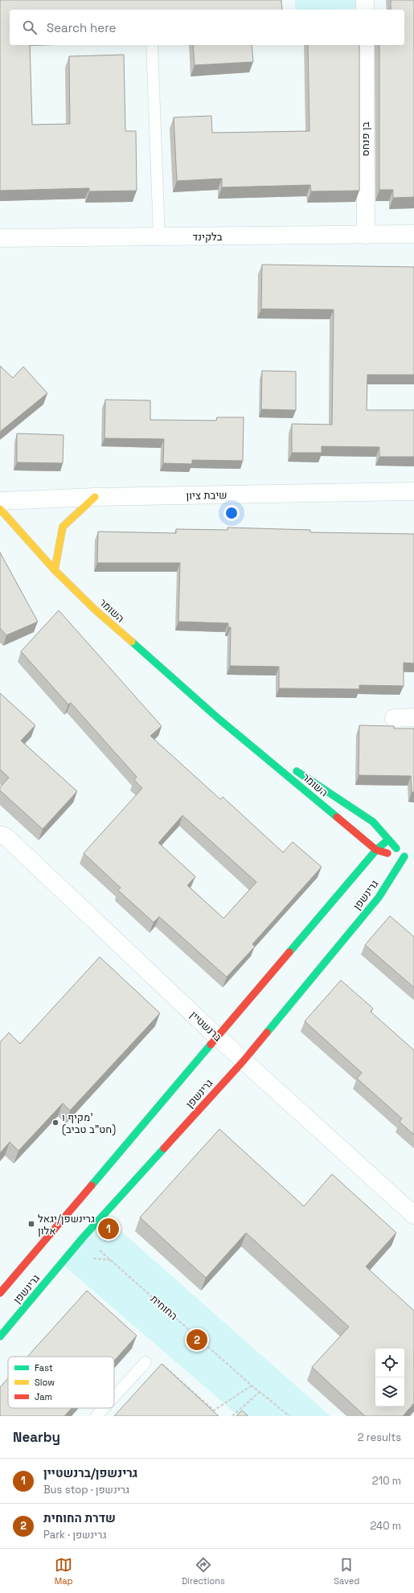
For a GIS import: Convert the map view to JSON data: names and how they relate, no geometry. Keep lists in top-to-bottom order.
{
  "streets": {
    "street": [
      "בן פנחס",
      "בלקינד",
      "שיבת ציון",
      "השומר",
      "גרינשפן",
      "ברנשטיין"
    ],
    "path": ["החוחית"]
  },
  "crossings": [
    ["בן פנחס", "בלקינד"],
    ["השומר", "גרינשפן"],
    ["גרינשפן", "ברנשטיין"],
    ["גרינשפן", "החוחית"]
  ],
  "places": {
    "other": ["מקיף ו' (חט\"ב טביב)"],
    "transit": ["גרינשפן/יגאל אלון"]
  },
  "legend": ["Fast", "Slow", "Jam"],
  "page": {
    "search": "Search here",
    "pins": ["1", "2"],
    "heading": ["Nearby", "2 results"],
    "list": [
      {
        "mark": "1",
        "name": "גרינשפן/ברנשטיין",
        "note": "Bus stop · גרינשפן",
        "value": "210 m"
      },
      {
        "mark": "2",
        "name": "שדרת החוחית",
        "note": "Park · גרינשפן",
        "value": "240 m"
      }
    ],
    "nav": ["Map", "Directions", "Saved"]
  }
}
